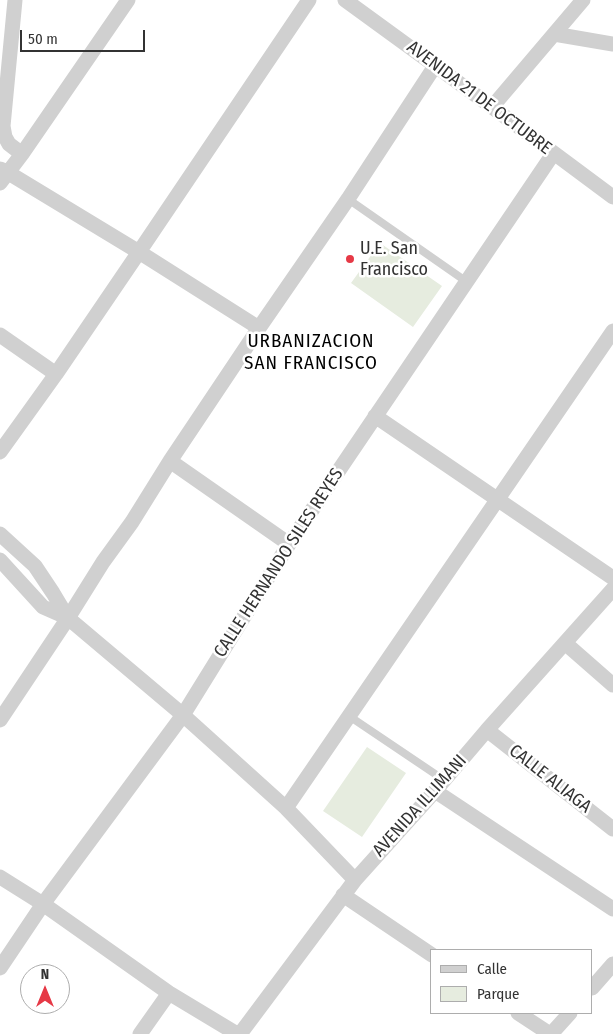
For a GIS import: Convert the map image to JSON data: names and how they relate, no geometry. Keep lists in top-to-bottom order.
{
  "streets": {
    "street": [
      "AVENIDA 21 DE OCTUBRE",
      "CALLE HERNANDO SILES REYES",
      "CALLE ALIAGA",
      "AVENIDA ILLIMANI"
    ]
  },
  "crossings": [
    ["AVENIDA 21 DE OCTUBRE", "CALLE HERNANDO SILES REYES"],
    ["CALLE ALIAGA", "AVENIDA ILLIMANI"]
  ],
  "districts": ["URBANIZACION SAN FRANCISCO"],
  "places": ["U.E. San Francisco"],
  "legend": ["Calle", "Parque"],
  "scale_bar": "50 m",
  "north": "top"
}
